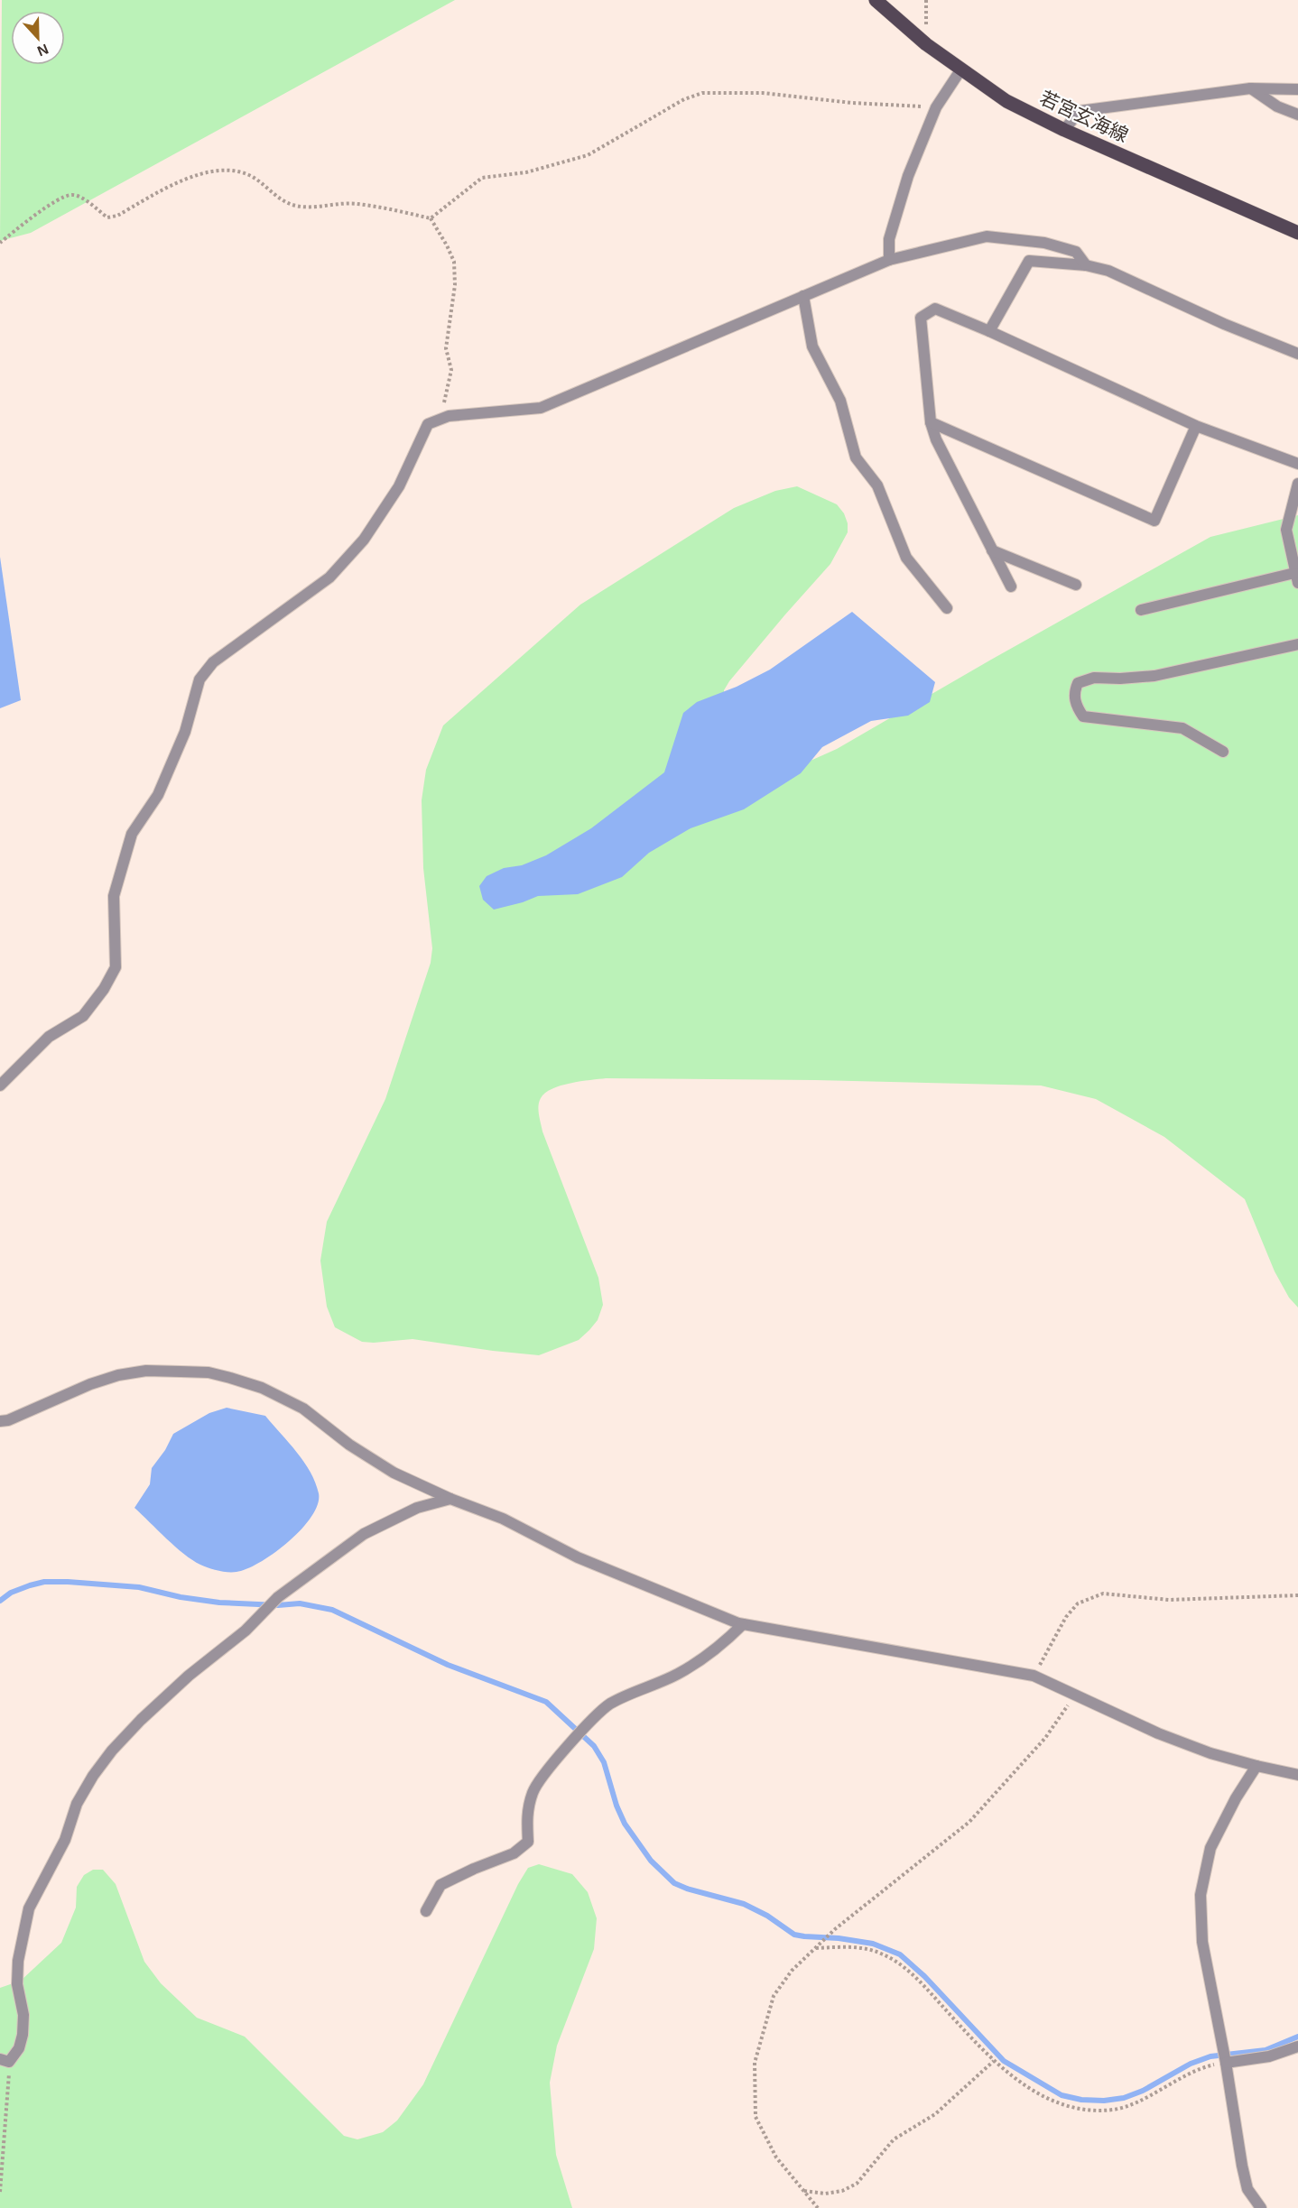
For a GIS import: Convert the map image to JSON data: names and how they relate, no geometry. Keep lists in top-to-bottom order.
{
  "streets": {
    "main road": ["若宮玄海線"]
  },
  "north": "bottom"
}
